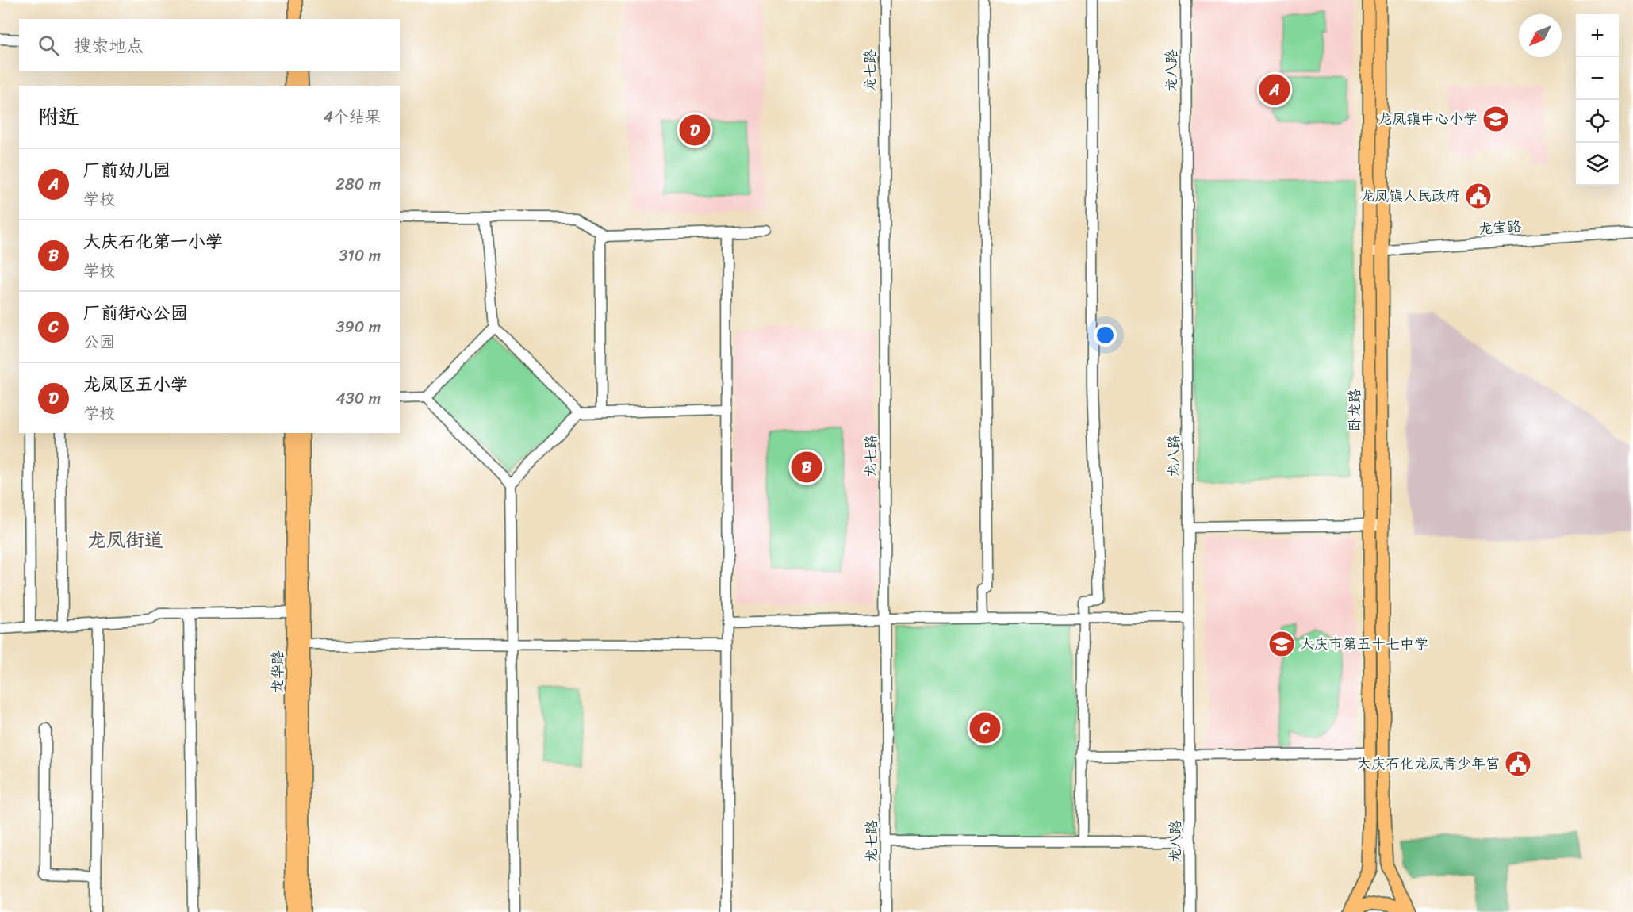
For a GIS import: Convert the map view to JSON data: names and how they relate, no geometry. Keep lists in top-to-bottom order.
{
  "streets": {
    "main road": ["卧龙路", "龙华路"],
    "street": ["龙七路", "龙八路", "龙宝路"]
  },
  "crossings": [
    ["龙宝路", "卧龙路"]
  ],
  "districts": ["龙凤街道"],
  "places": {
    "school or university": ["龙凤镇中心小学", "大庆市第五十七中学"],
    "public building": ["龙凤镇人民政府", "大庆石化龙凤青少年宫"]
  },
  "north": "bottom left",
  "page": {
    "map_buttons": ["+", "−"],
    "search": "搜索地点",
    "pins": [
      "A",
      "D",
      "B",
      "C"
    ],
    "heading": ["附近", "4个结果"],
    "list": [
      {
        "mark": "A",
        "name": "厂前幼儿园",
        "note": "学校",
        "value": "280 m"
      },
      {
        "mark": "B",
        "name": "大庆石化第一小学",
        "note": "学校",
        "value": "310 m"
      },
      {
        "mark": "C",
        "name": "厂前街心公园",
        "note": "公园",
        "value": "390 m"
      },
      {
        "mark": "D",
        "name": "龙凤区五小学",
        "note": "学校",
        "value": "430 m"
      }
    ]
  }
}
